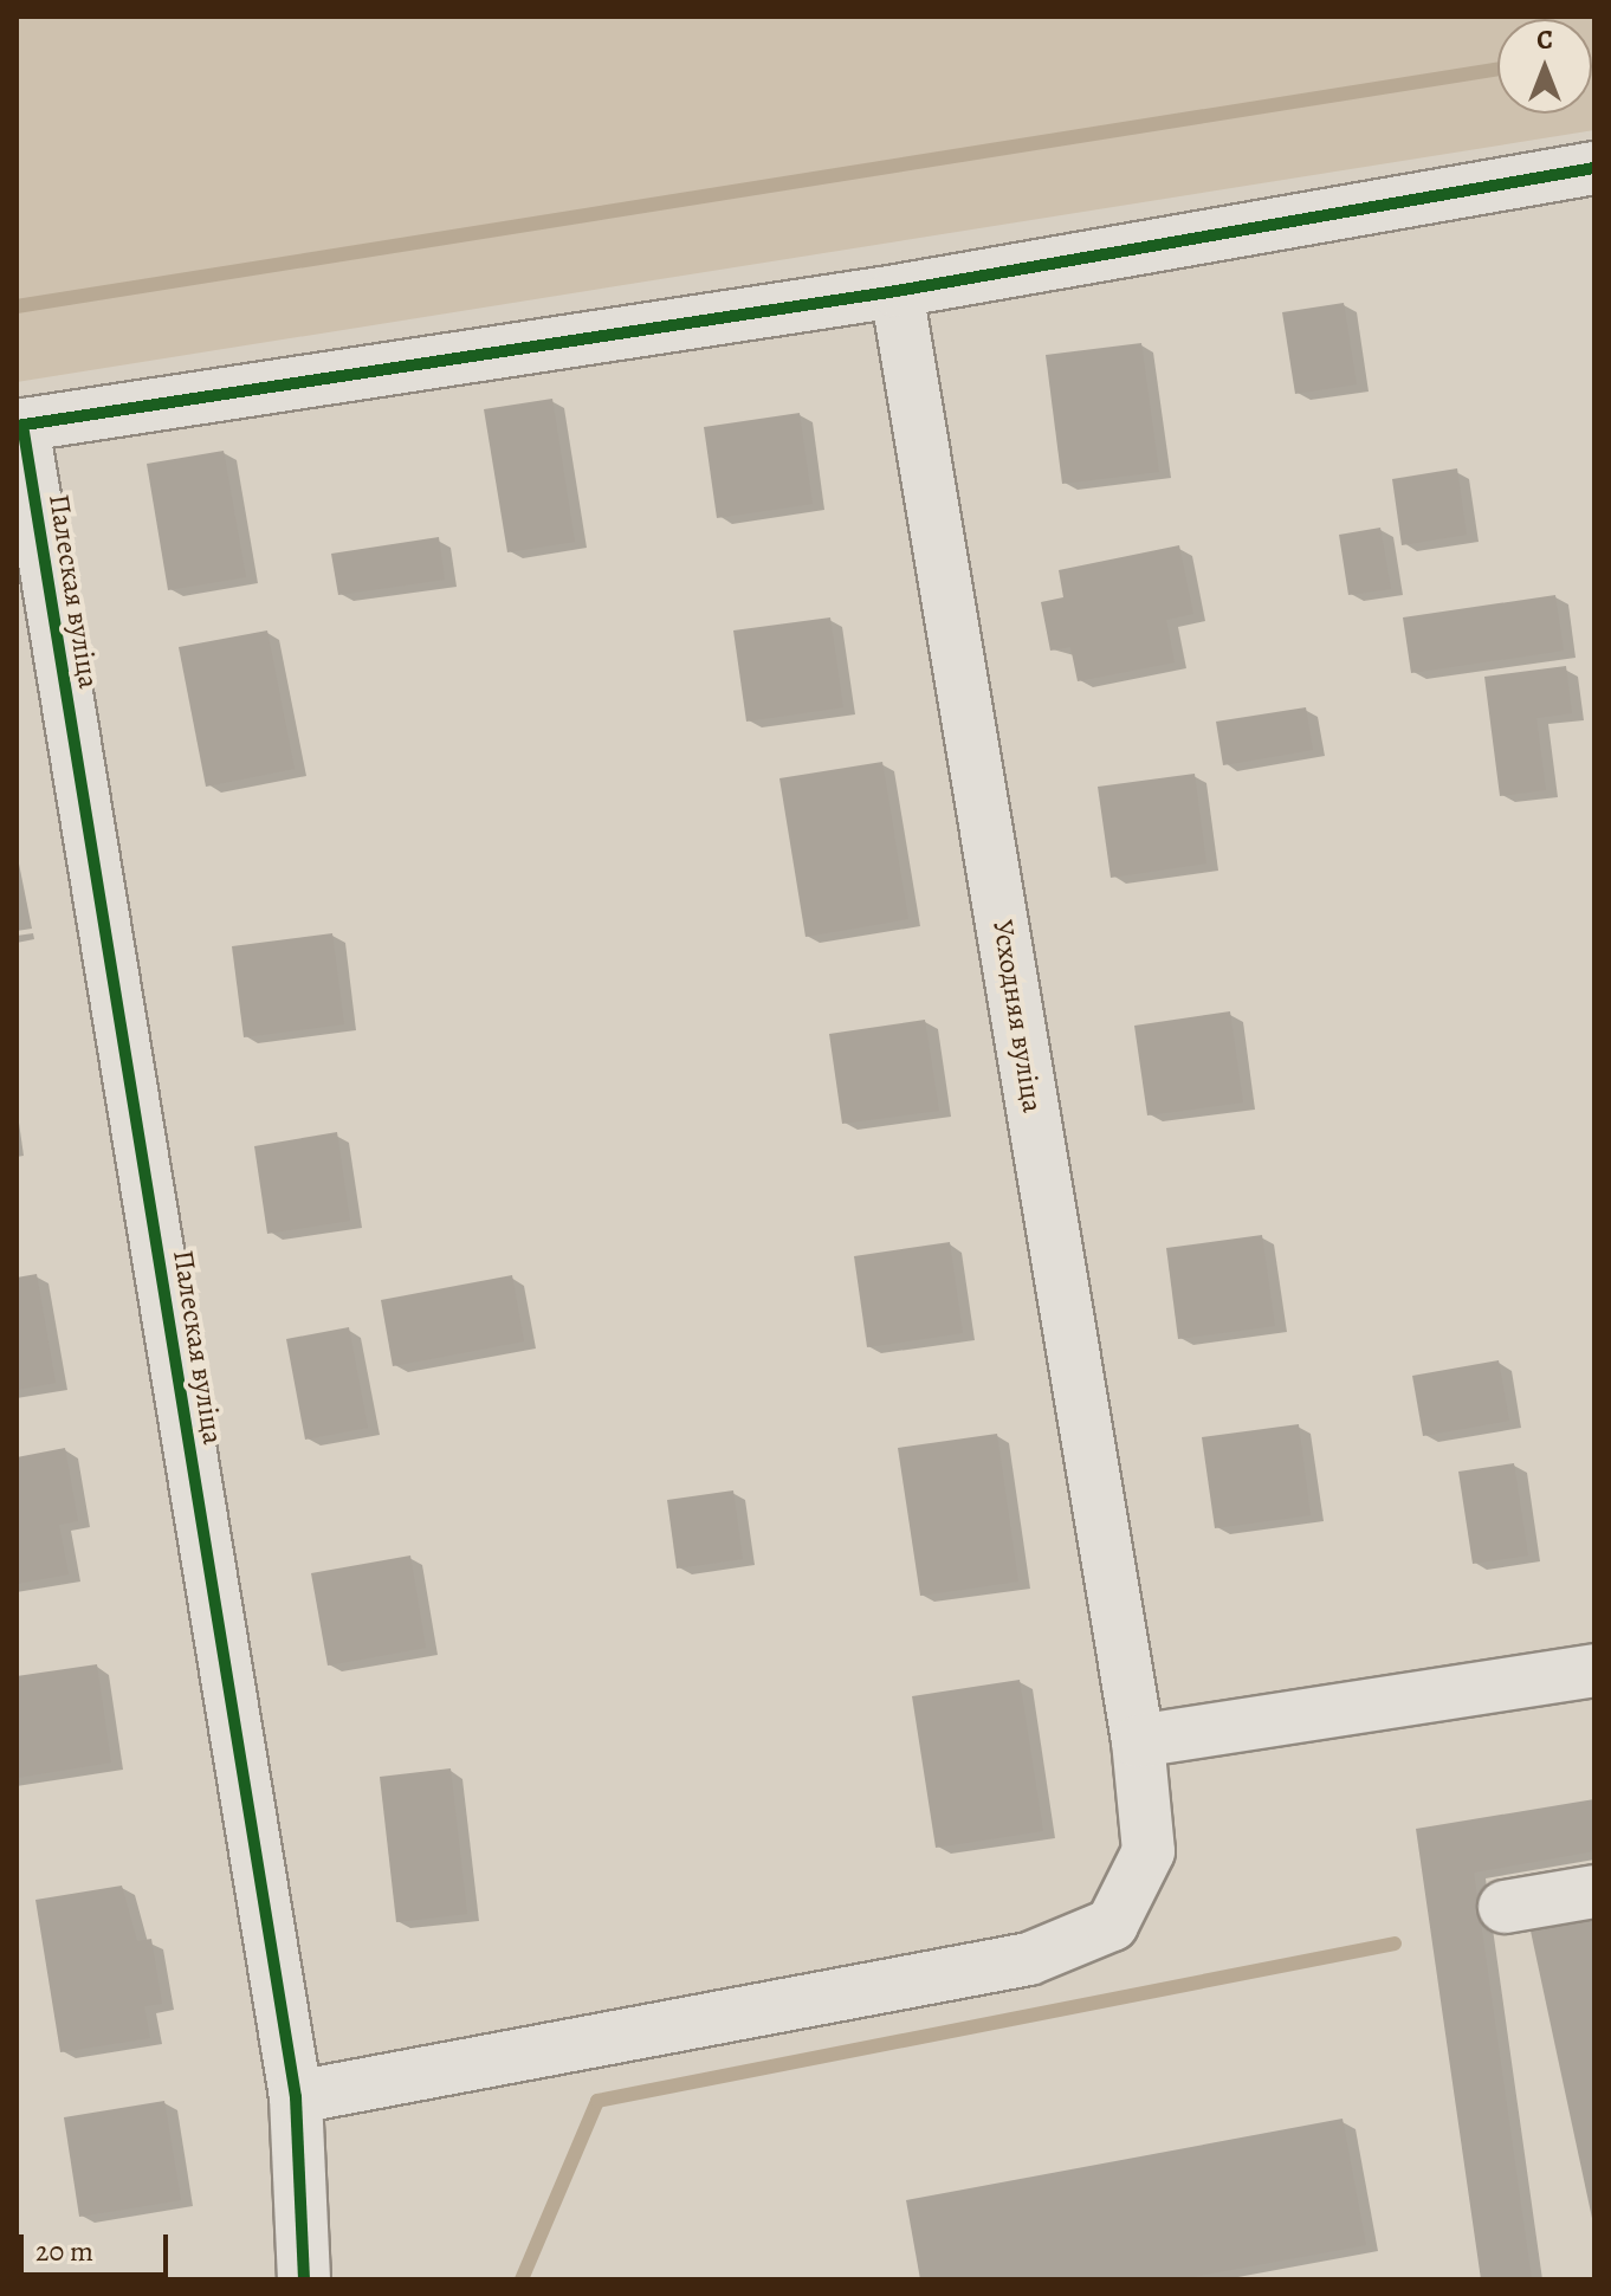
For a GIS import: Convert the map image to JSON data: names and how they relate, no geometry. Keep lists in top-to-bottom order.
{
  "streets": {
    "street": ["Палеская вуліца", "Усходняя вуліца"]
  },
  "crossings": [
    ["Палеская вуліца", "Усходняя вуліца"]
  ],
  "scale_bar": "20 m",
  "north": "top"
}
